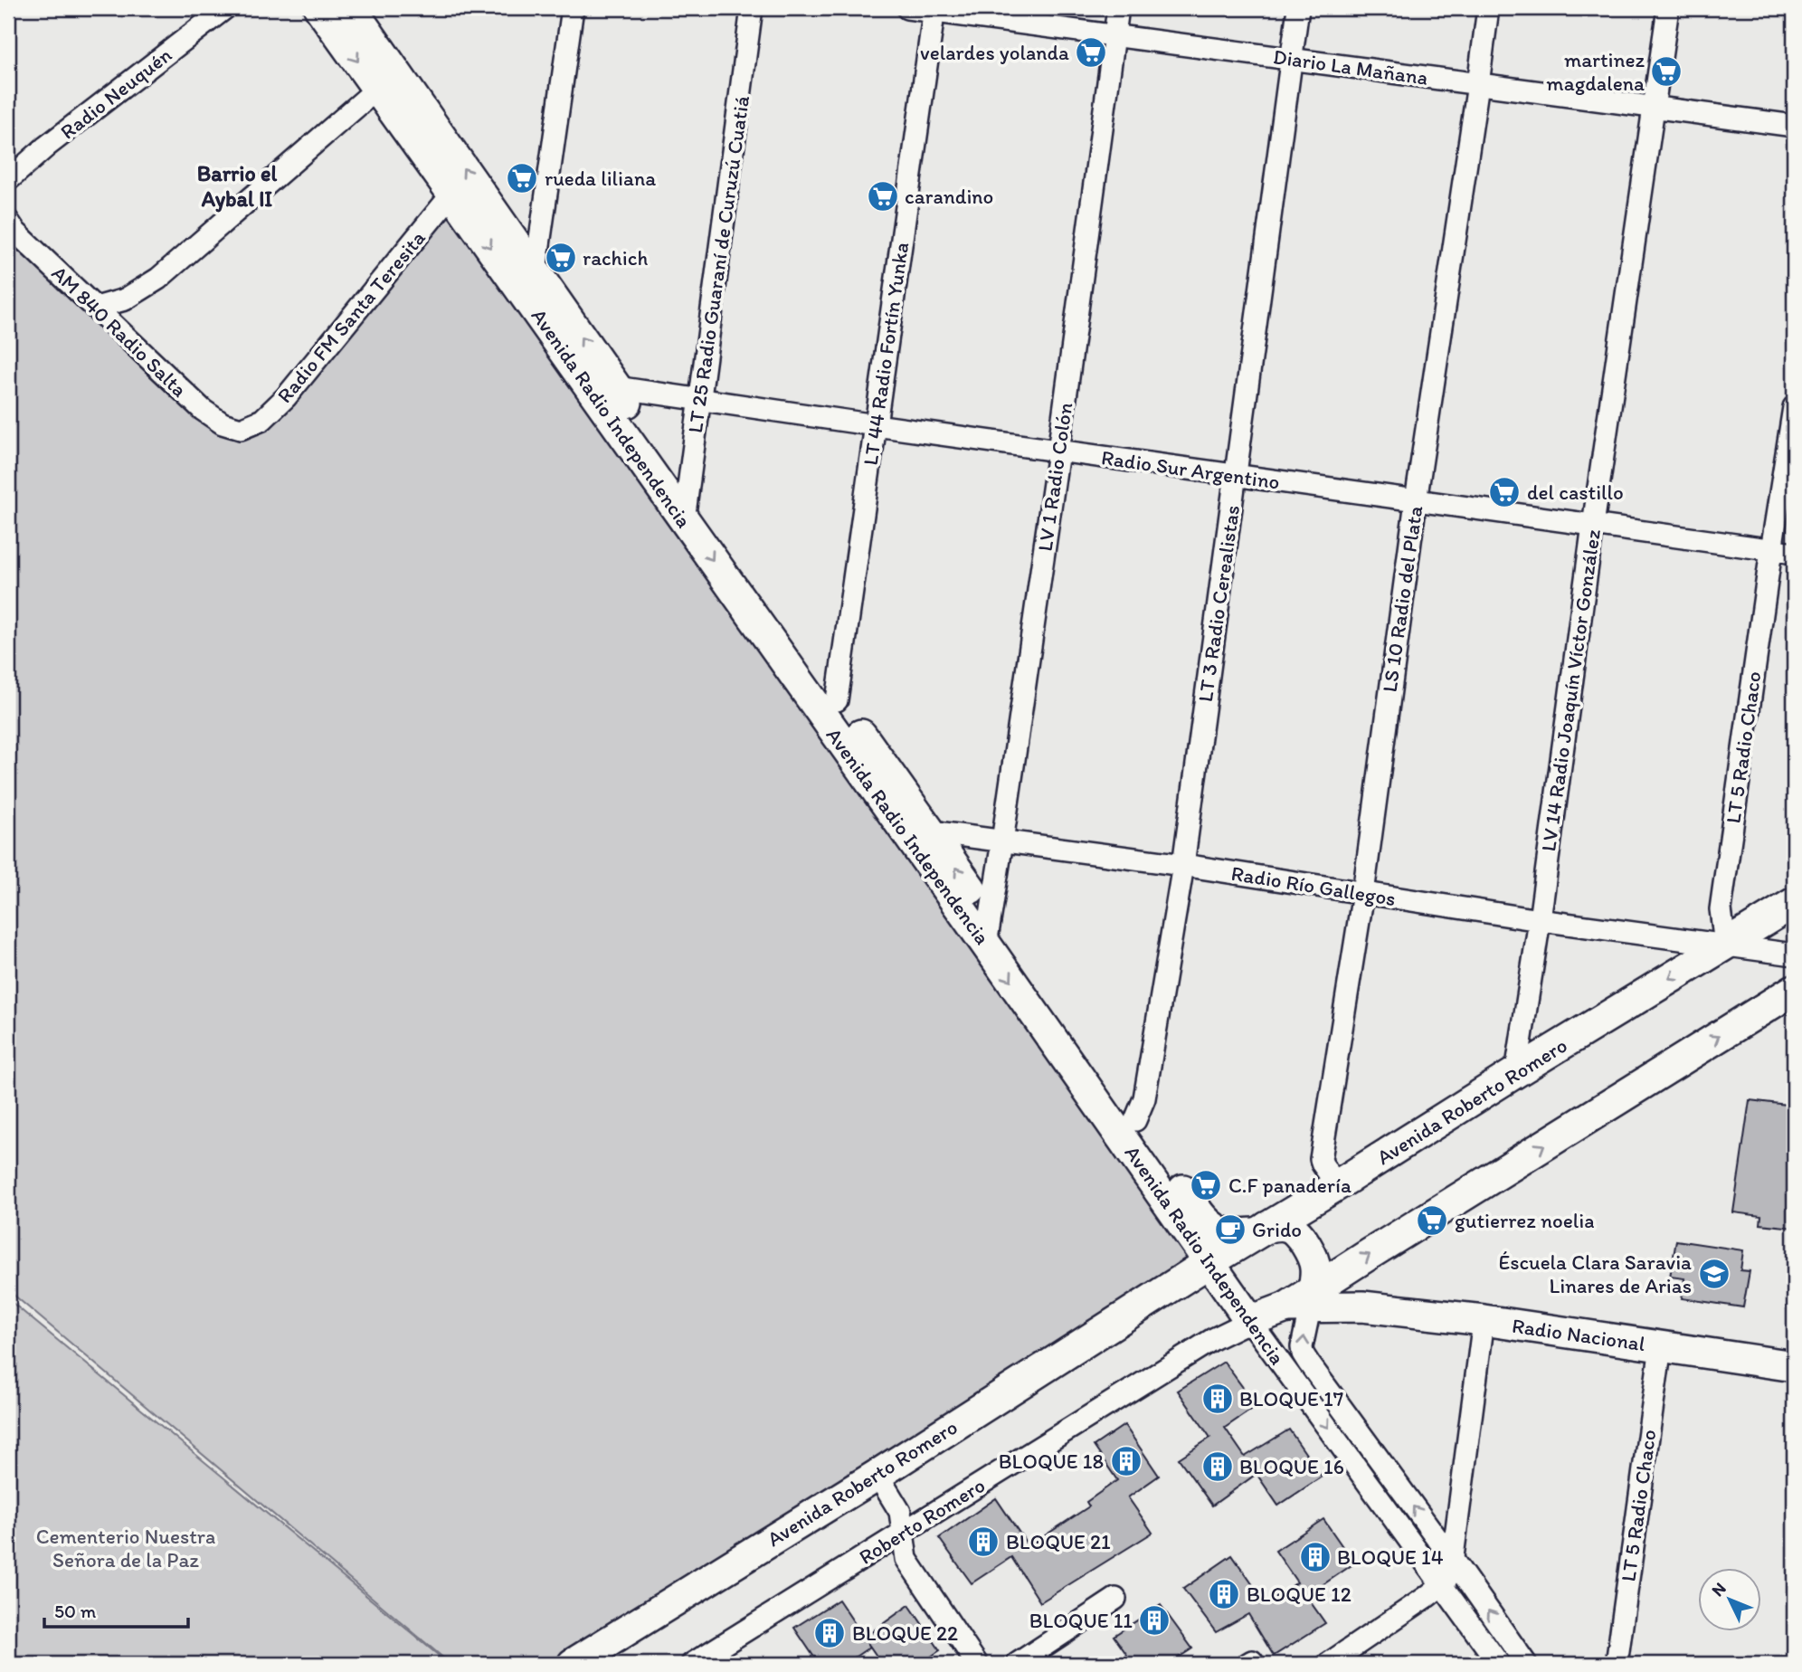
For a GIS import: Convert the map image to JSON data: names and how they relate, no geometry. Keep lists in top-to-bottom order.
{
  "streets": {
    "main road": ["Avenida Radio Independencia", "Avenida Roberto Romero", "Radio Nacional"],
    "street": [
      "Diario La Mañana",
      "Radio Neuquén",
      "LT 25 Radio Guaraní de Curuzú Cuatiá",
      "Radio FM Santa Teresita",
      "AM 840 Radio Salta",
      "LT 44 Radio Fortín Yunka",
      "Radio Sur Argentino",
      "LV 1 Radio Colón",
      "LS 10 Radio del Plata",
      "LT 3 Radio Cerealistas",
      "LV 14 Radio Joaquín Víctor González",
      "LT 5 Radio Chaco",
      "Radio Río Gallegos",
      "Roberto Romero"
    ]
  },
  "crossings": [
    ["Diario La Mañana", "LT 44 Radio Fortín Yunka"],
    ["Diario La Mañana", "LV 1 Radio Colón"],
    ["Diario La Mañana", "LS 10 Radio del Plata"],
    ["Diario La Mañana", "LT 3 Radio Cerealistas"],
    ["Diario La Mañana", "LV 14 Radio Joaquín Víctor González"],
    ["LT 25 Radio Guaraní de Curuzú Cuatiá", "Avenida Radio Independencia"],
    ["LT 25 Radio Guaraní de Curuzú Cuatiá", "Radio Sur Argentino"],
    ["Radio FM Santa Teresita", "AM 840 Radio Salta"],
    ["Radio FM Santa Teresita", "Avenida Radio Independencia"],
    ["LT 44 Radio Fortín Yunka", "Avenida Radio Independencia"],
    ["LT 44 Radio Fortín Yunka", "Radio Sur Argentino"],
    ["Avenida Radio Independencia", "Radio Sur Argentino"],
    ["Avenida Radio Independencia", "LV 1 Radio Colón"],
    ["Avenida Radio Independencia", "LT 3 Radio Cerealistas"],
    ["Avenida Radio Independencia", "Radio Río Gallegos"],
    ["Avenida Radio Independencia", "Avenida Roberto Romero"],
    ["Avenida Radio Independencia", "Radio Nacional"],
    ["Avenida Radio Independencia", "Roberto Romero"],
    ["Radio Sur Argentino", "LV 1 Radio Colón"],
    ["Radio Sur Argentino", "LS 10 Radio del Plata"],
    ["Radio Sur Argentino", "LT 3 Radio Cerealistas"],
    ["Radio Sur Argentino", "LV 14 Radio Joaquín Víctor González"],
    ["Radio Sur Argentino", "LT 5 Radio Chaco"],
    ["LV 1 Radio Colón", "Radio Río Gallegos"],
    ["LS 10 Radio del Plata", "Radio Río Gallegos"],
    ["LS 10 Radio del Plata", "Avenida Roberto Romero"],
    ["LT 3 Radio Cerealistas", "Radio Río Gallegos"],
    ["LV 14 Radio Joaquín Víctor González", "Radio Río Gallegos"],
    ["LV 14 Radio Joaquín Víctor González", "Avenida Roberto Romero"],
    ["LT 5 Radio Chaco", "Radio Río Gallegos"],
    ["LT 5 Radio Chaco", "Avenida Roberto Romero"],
    ["LT 5 Radio Chaco", "Radio Nacional"],
    ["Radio Río Gallegos", "Avenida Roberto Romero"]
  ],
  "districts": ["Barrio el Aybal II"],
  "parks": ["Cementerio Nuestra Señora de la Paz"],
  "places": {
    "supermarket": [
      "velardes yolanda",
      "martinez magdalena",
      "rueda liliana",
      "carandino",
      "rachich",
      "del castillo",
      "C.F panadería",
      "gutierrez noelia"
    ],
    "cafe": ["Grido"],
    "school or university": ["Éscuela Clara Saravia Linares de Arias"],
    "building": [
      "BLOQUE 17",
      "BLOQUE 18",
      "BLOQUE 16",
      "BLOQUE 21",
      "BLOQUE 14",
      "BLOQUE 12",
      "BLOQUE 11",
      "BLOQUE 22"
    ]
  },
  "scale_bar": "50 m",
  "north": "top left"
}
